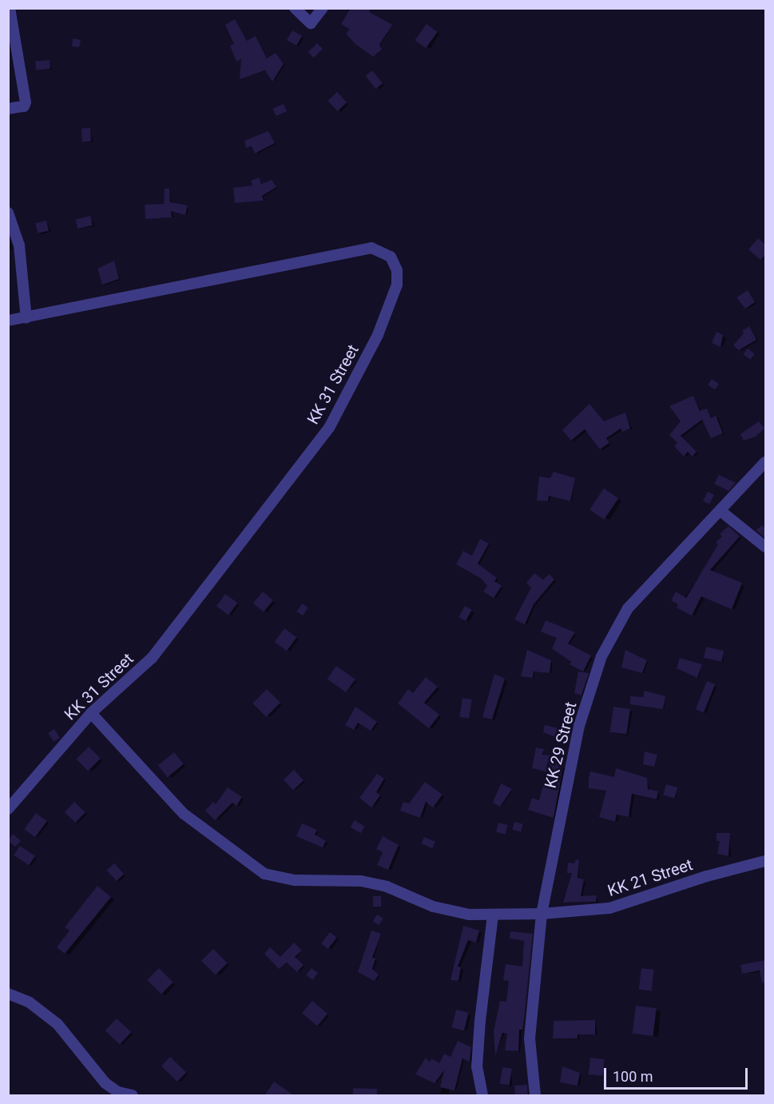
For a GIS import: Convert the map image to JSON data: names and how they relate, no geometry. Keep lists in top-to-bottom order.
{
  "streets": {
    "street": ["KK 31 Street", "KK 29 Street", "KK 21 Street"]
  },
  "crossings": [
    ["KK 31 Street", "KK 21 Street"],
    ["KK 29 Street", "KK 21 Street"]
  ],
  "scale_bar": "100 m"
}
